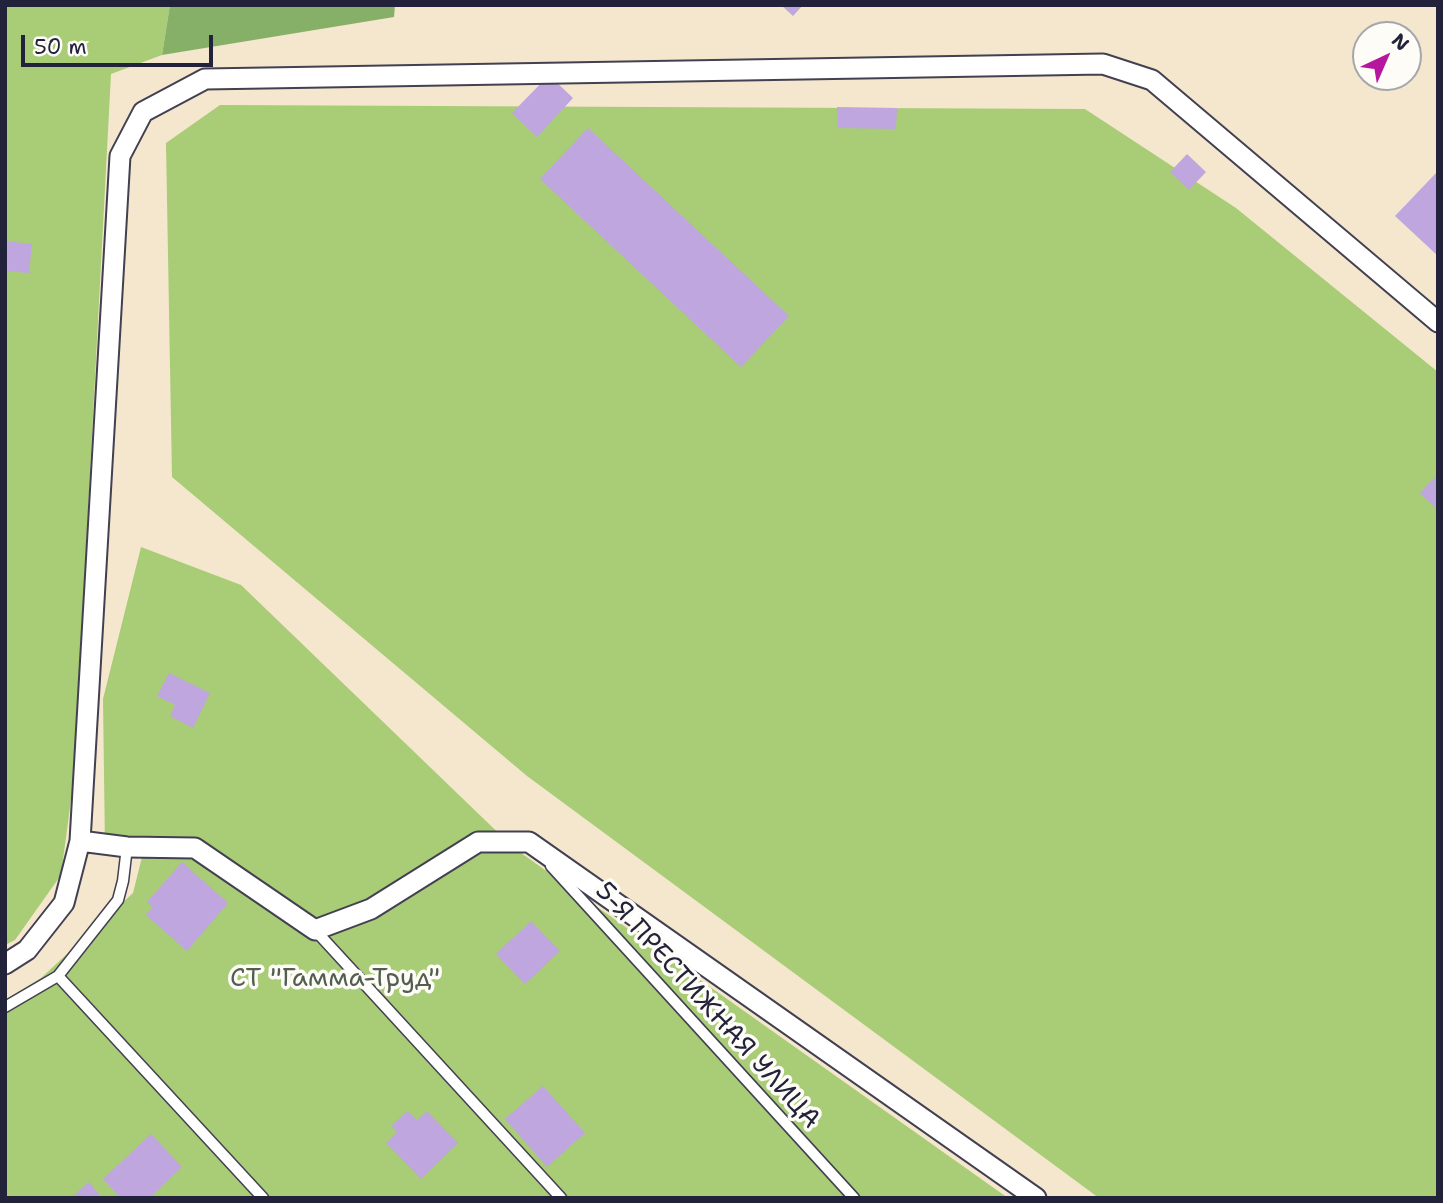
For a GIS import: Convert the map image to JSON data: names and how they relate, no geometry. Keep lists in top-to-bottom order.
{
  "streets": {
    "lane": ["5-Я ПРЕСТИЖНАЯ УЛИЦА"]
  },
  "parks": ["СТ \"Гамма-Труд\""],
  "scale_bar": "50 m",
  "north": "top right"
}
